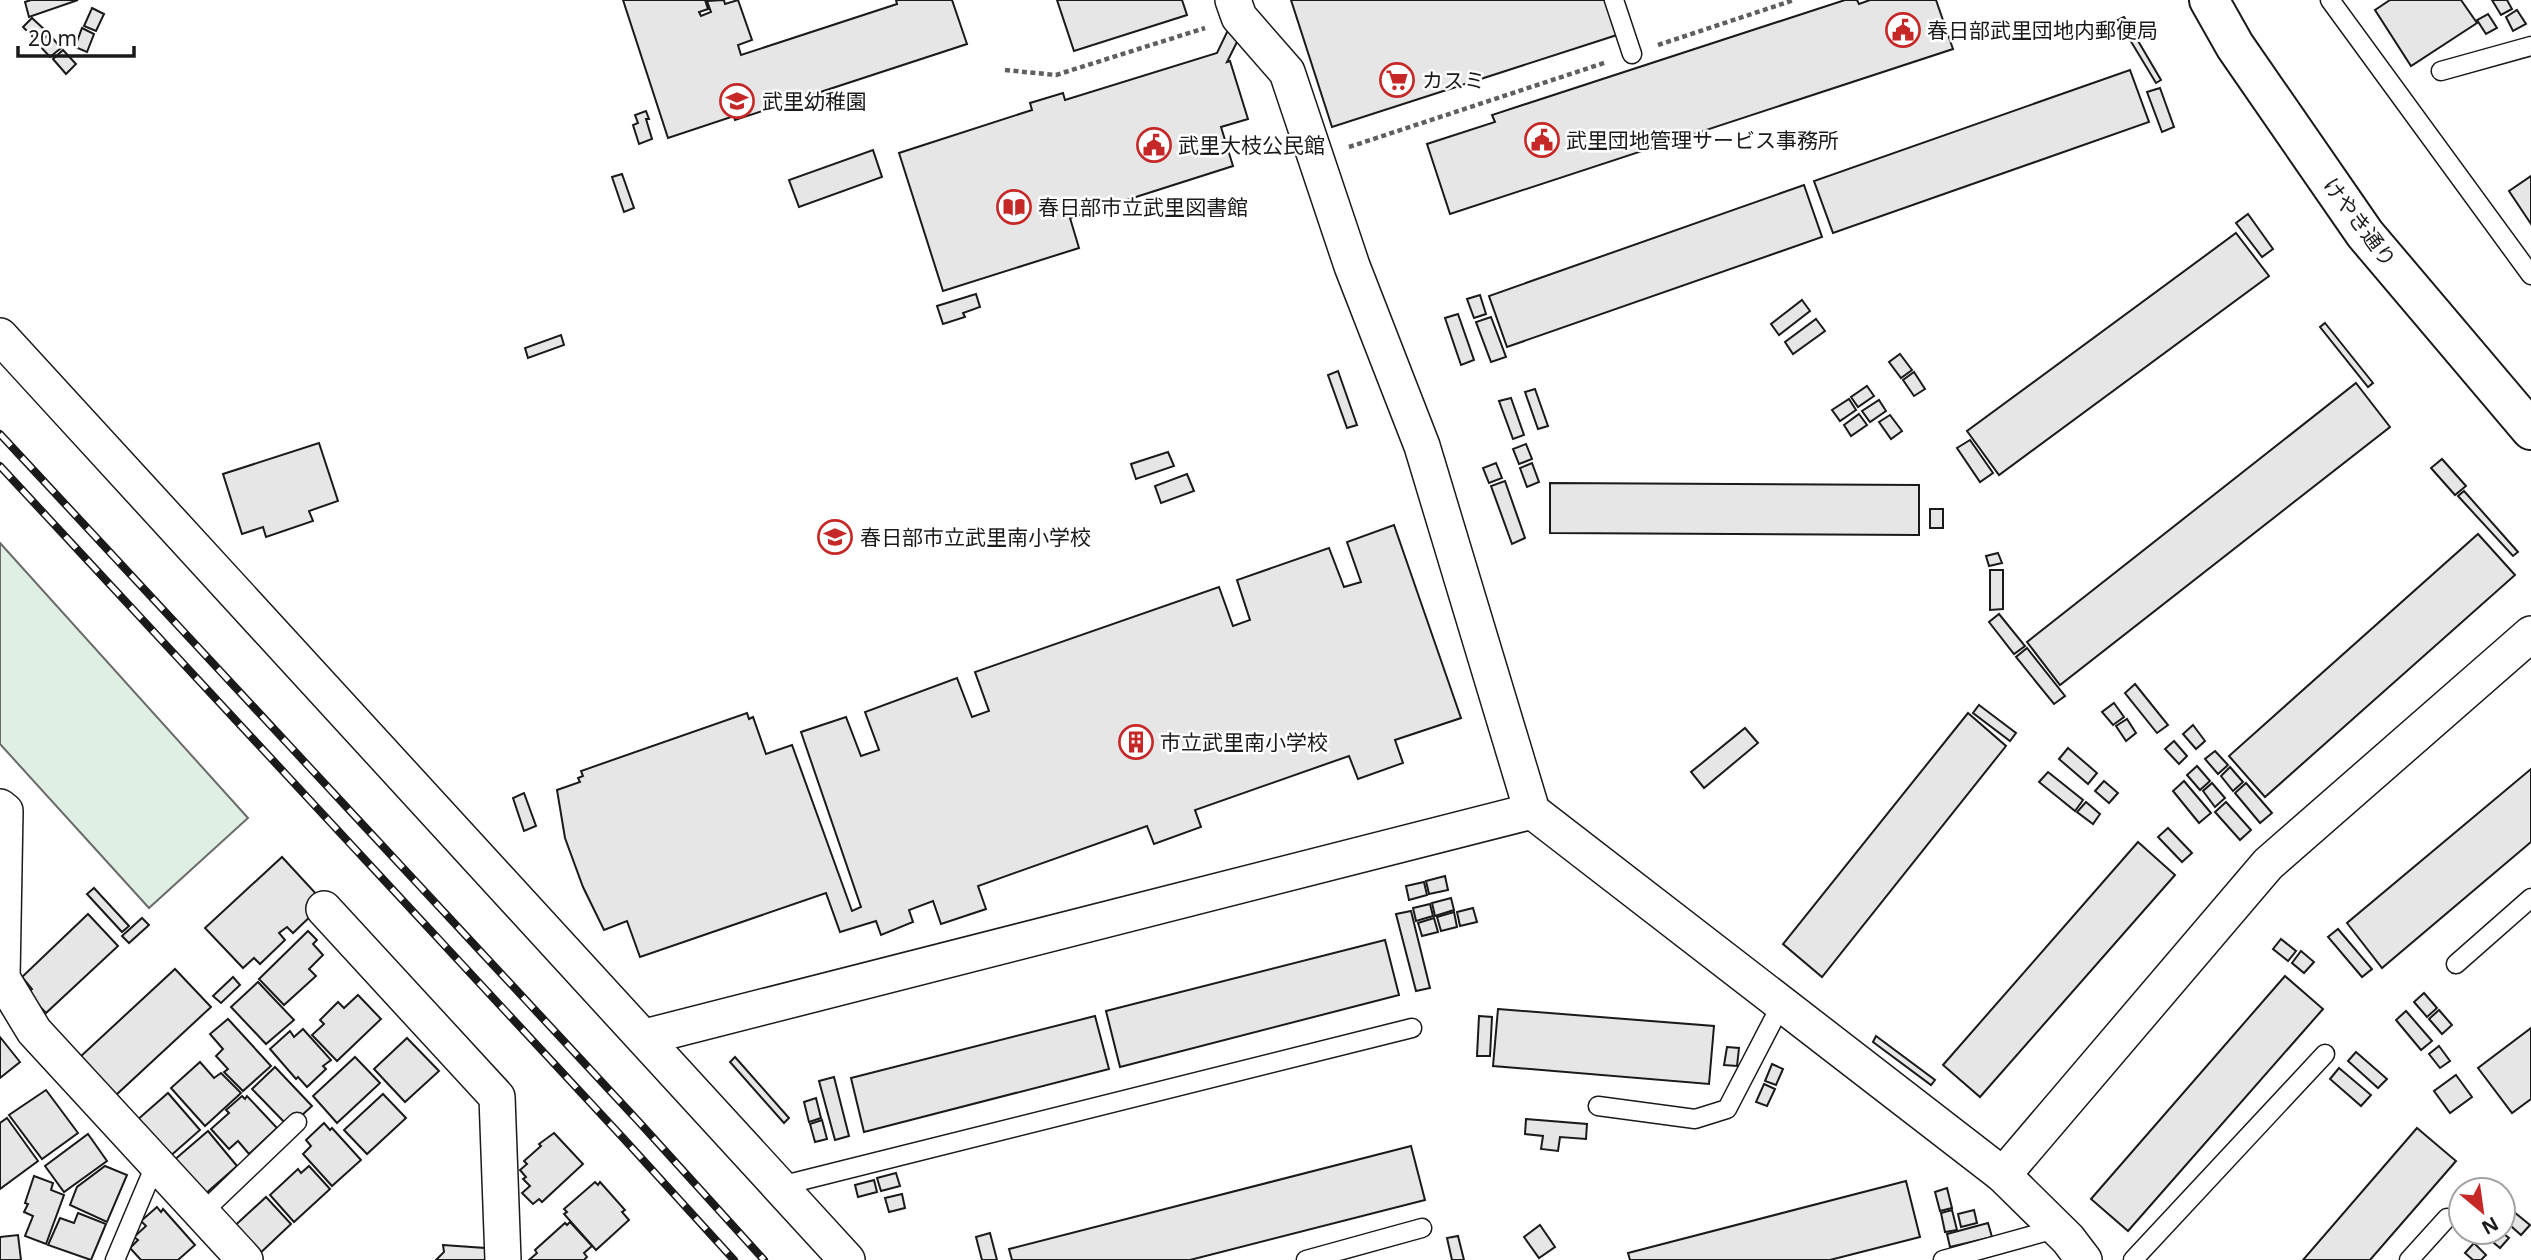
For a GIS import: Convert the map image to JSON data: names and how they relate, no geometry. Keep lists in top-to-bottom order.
{
  "streets": {
    "street": ["けやき通り"]
  },
  "places": {
    "public building": ["春日部武里団地内郵便局", "武里団地管理サービス事務所", "武里大枝公民館"],
    "supermarket": ["カスミ"],
    "school or university": ["武里幼稚園", "春日部市立武里南小学校"],
    "library": ["春日部市立武里図書館"],
    "building": ["市立武里南小学校"]
  },
  "scale_bar": "20 m",
  "north": "bottom right"
}
